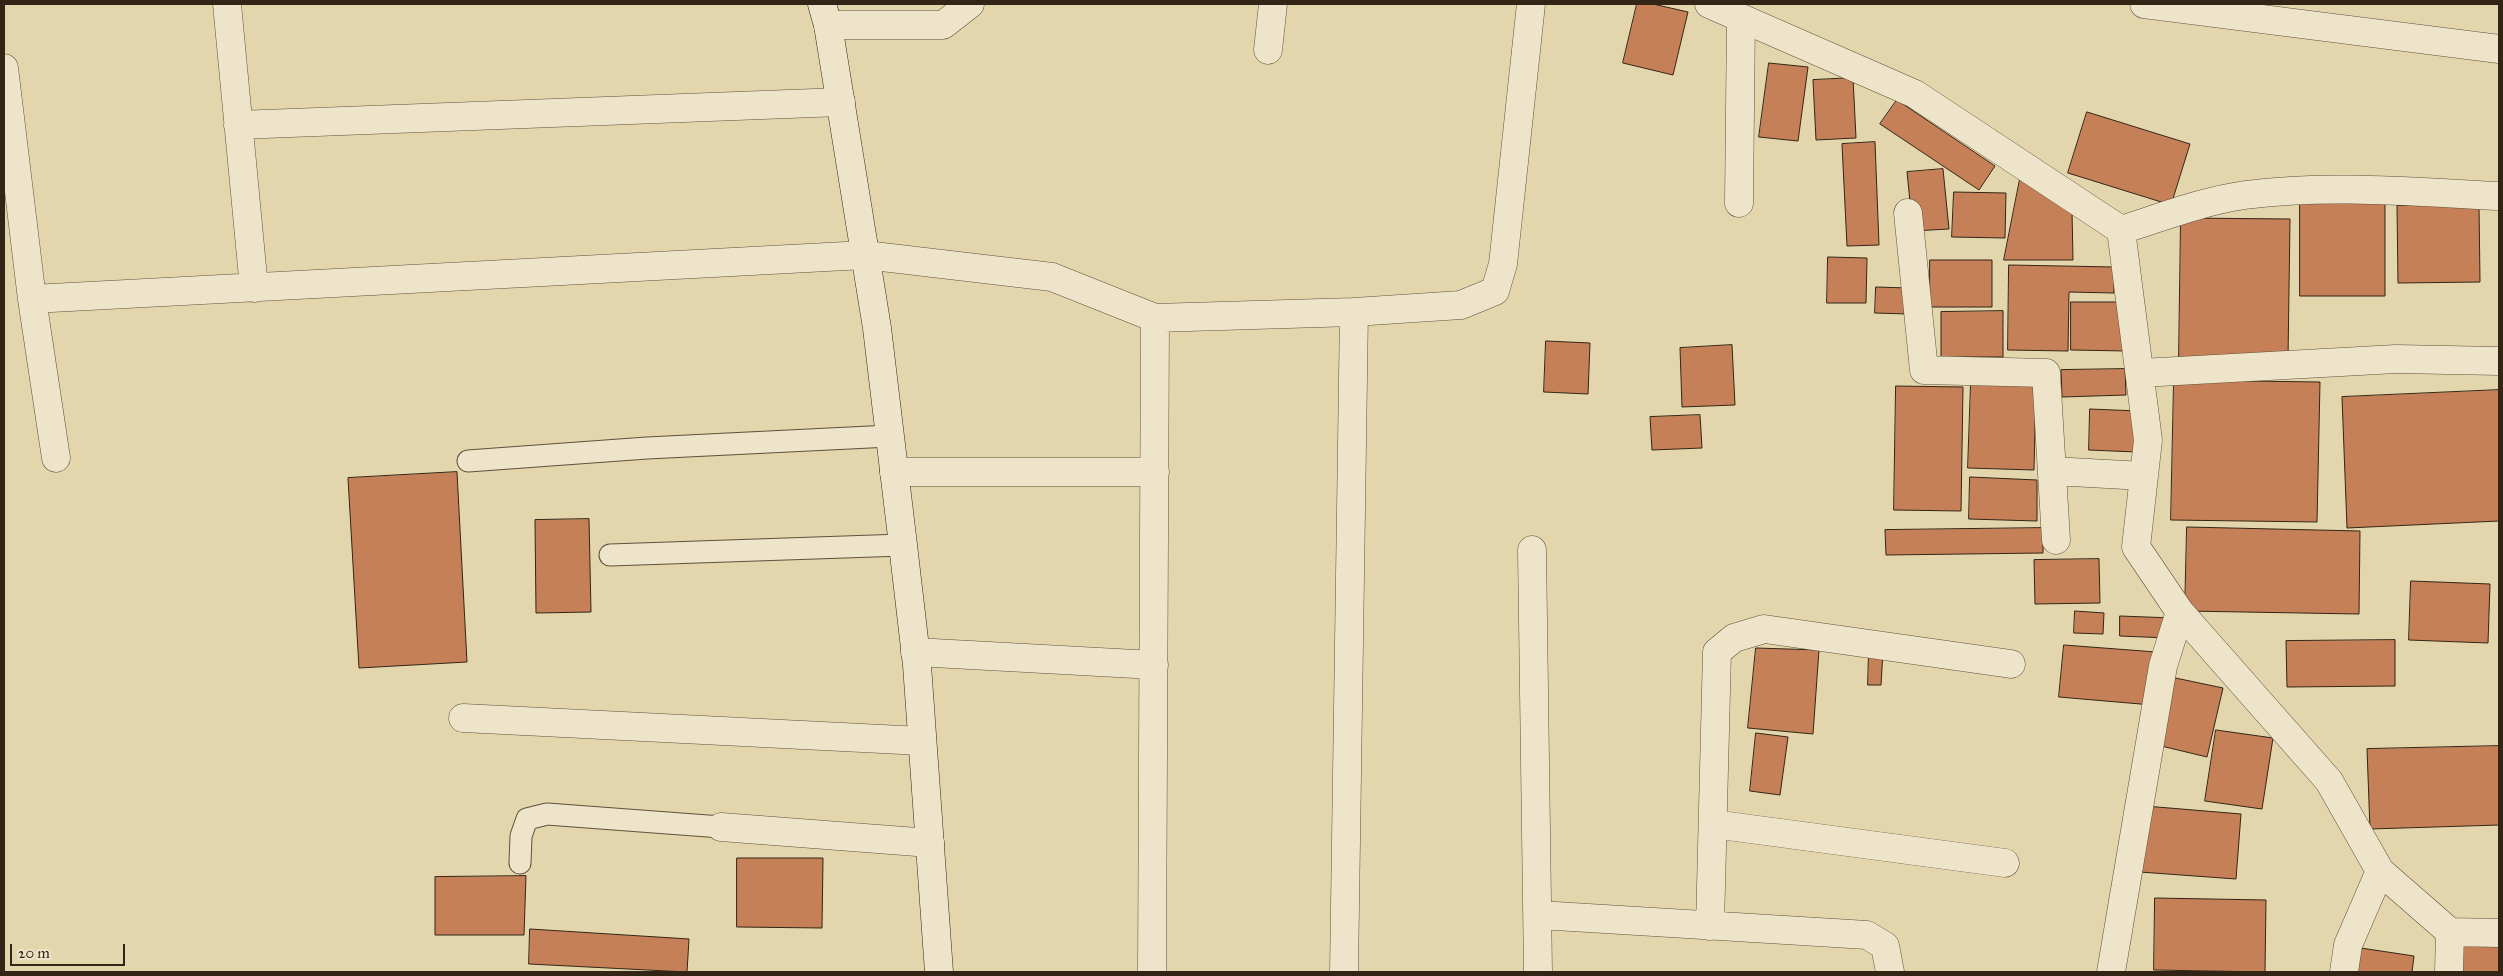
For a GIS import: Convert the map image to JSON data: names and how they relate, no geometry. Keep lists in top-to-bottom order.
{
  "scale_bar": "20 m"
}
